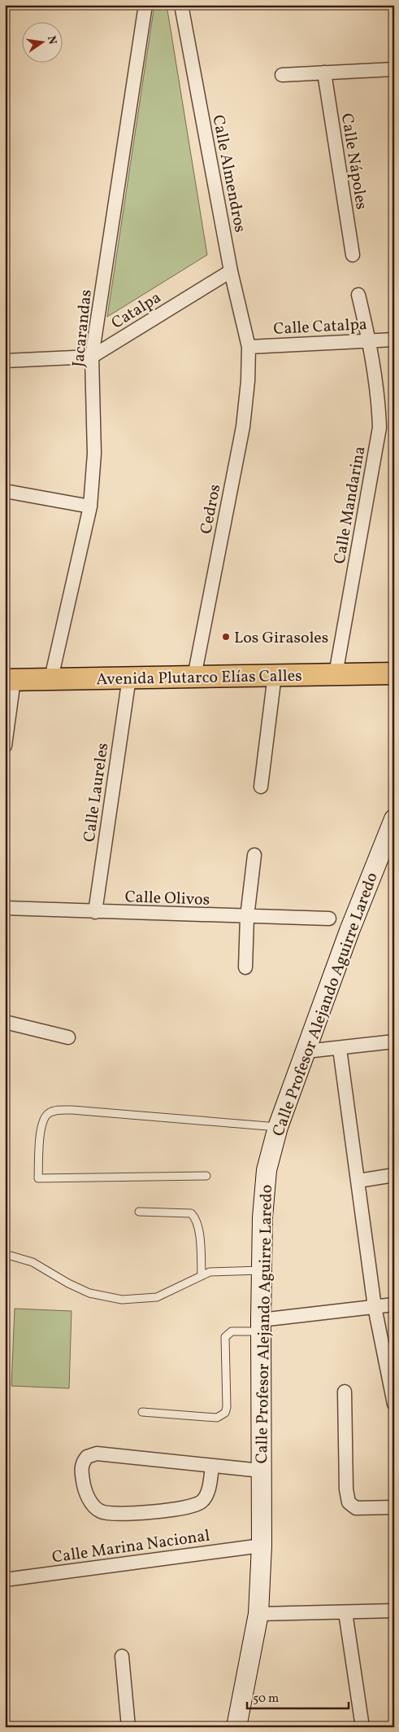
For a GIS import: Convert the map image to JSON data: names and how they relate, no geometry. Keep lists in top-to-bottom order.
{
  "streets": {
    "main road": ["Avenida Plutarco Elías Calles"],
    "street": [
      "Calle Nápoles",
      "Calle Almendros",
      "Catalpa",
      "Calle Catalpa",
      "Jacarandas",
      "Calle Mandarina",
      "Cedros",
      "Calle Laureles",
      "Calle Olivos",
      "Calle Profesor Alejando Aguirre Laredo",
      "Calle Marina Nacional"
    ]
  },
  "crossings": [
    ["Calle Almendros", "Catalpa"],
    ["Calle Almendros", "Calle Catalpa"],
    ["Calle Almendros", "Cedros"],
    ["Catalpa", "Jacarandas"],
    ["Calle Catalpa", "Calle Mandarina"],
    ["Calle Catalpa", "Cedros"],
    ["Jacarandas", "Avenida Plutarco Elías Calles"],
    ["Calle Mandarina", "Avenida Plutarco Elías Calles"],
    ["Cedros", "Avenida Plutarco Elías Calles"],
    ["Avenida Plutarco Elías Calles", "Calle Laureles"],
    ["Calle Laureles", "Calle Olivos"],
    ["Calle Profesor Alejando Aguirre Laredo", "Calle Marina Nacional"]
  ],
  "places": ["Los Girasoles"],
  "scale_bar": "50 m",
  "north": "right"
}
